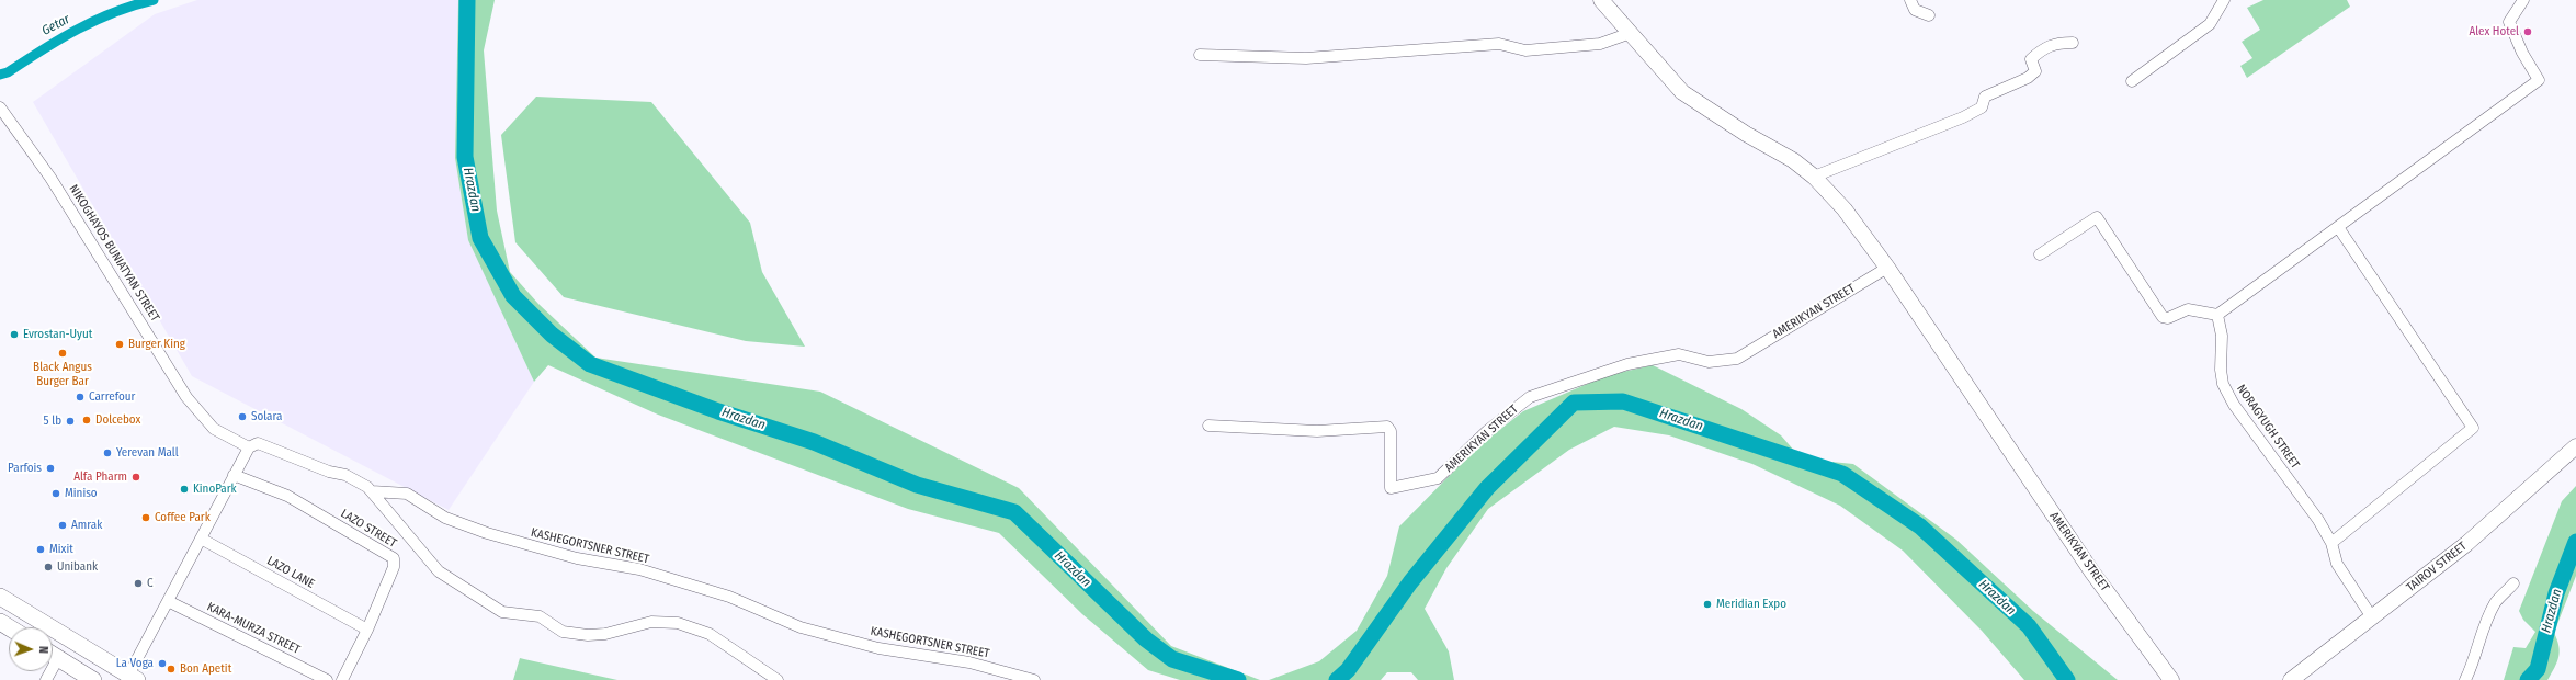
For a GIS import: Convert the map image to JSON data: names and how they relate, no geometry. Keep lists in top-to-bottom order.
{
  "streets": {
    "street": [
      "NIKOGHAYOS BUNIATYAN STREET",
      "AMERIKYAN STREET",
      "NORAGYUGH STREET",
      "LAZO STREET",
      "KASHEGORTSNER STREET",
      "TAIROV STREET",
      "LAZO LANE",
      "KARA-MURZA STREET"
    ]
  },
  "crossings": [
    ["NIKOGHAYOS BUNIATYAN STREET", "KASHEGORTSNER STREET"],
    ["NORAGYUGH STREET", "TAIROV STREET"],
    ["LAZO STREET", "LAZO LANE"]
  ],
  "water": ["Getar", "Hrazdan"],
  "places": [
    "Alex Hotel",
    "Evrostan-Uyut",
    "Burger King",
    "Black Angus Burger Bar",
    "Carrefour",
    "Solara",
    "Dolcebox",
    "5 lb",
    "Yerevan Mall",
    "Parfois",
    "Alfa Pharm",
    "KinoPark",
    "Miniso",
    "Coffee Park",
    "Amrak",
    "Mixit",
    "Unibank",
    "C",
    "Meridian Expo",
    "La Voga",
    "Bon Apetit"
  ],
  "north": "right"
}
